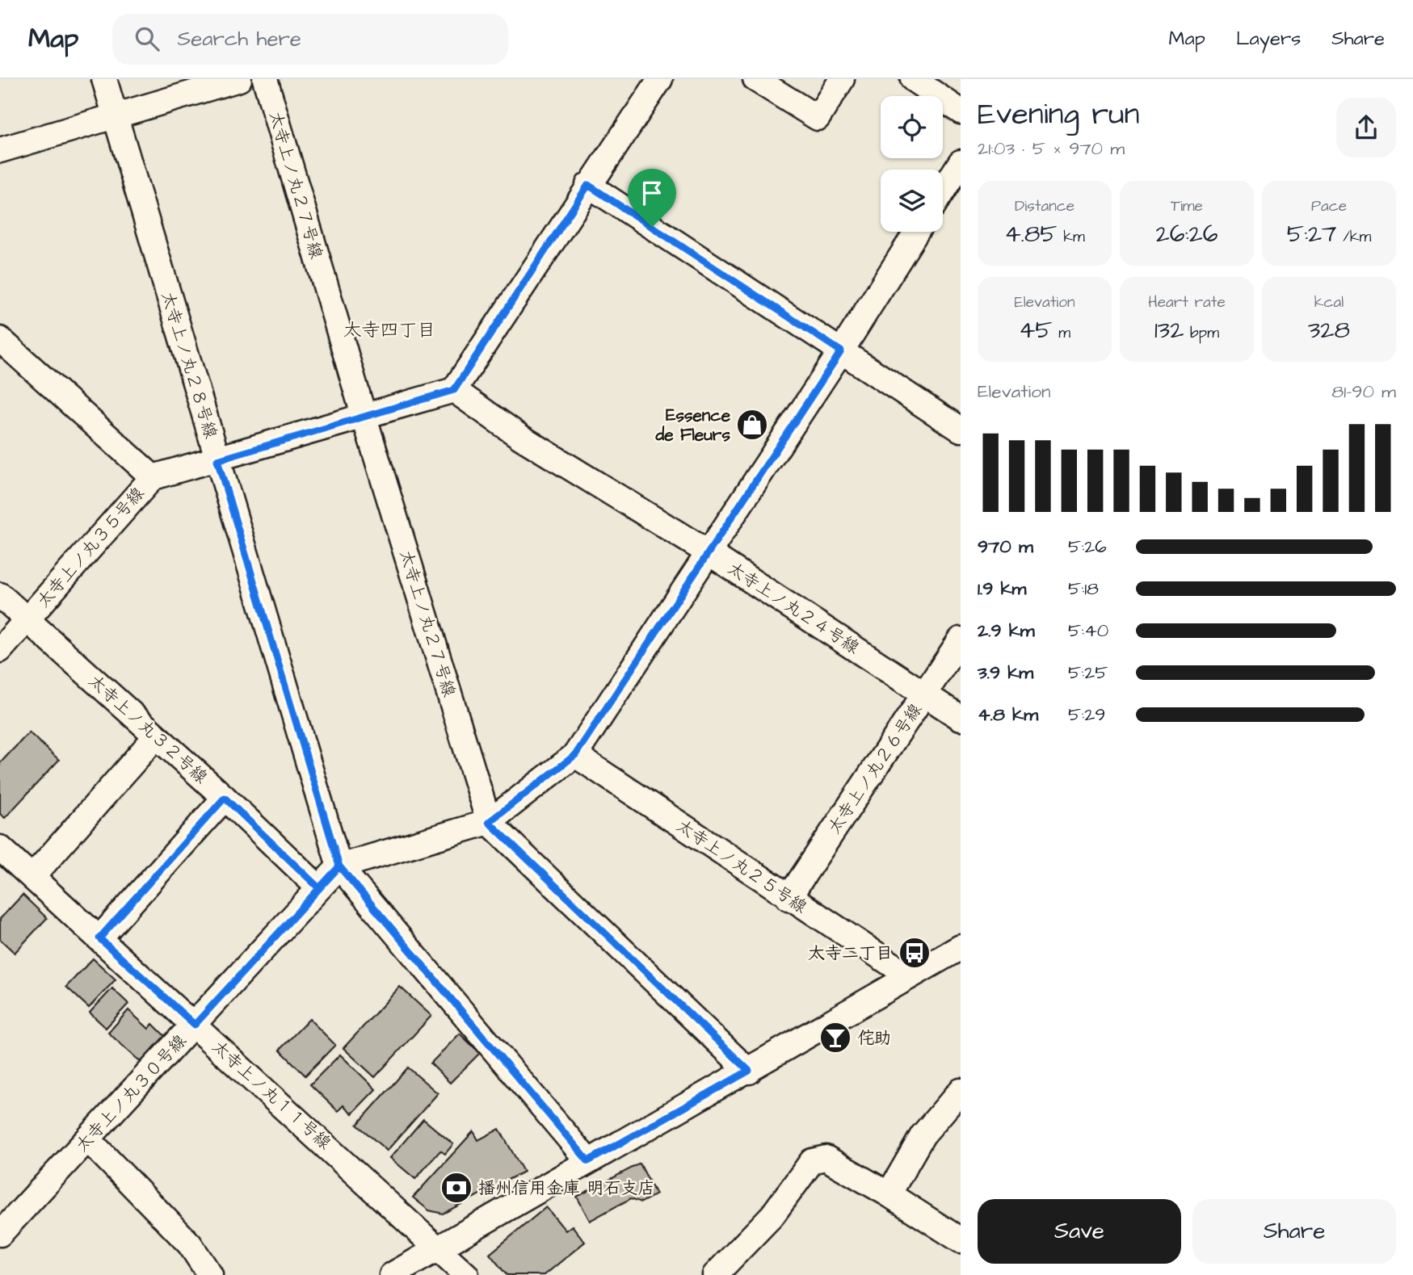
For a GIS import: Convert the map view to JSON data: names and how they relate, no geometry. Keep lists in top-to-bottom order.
{
  "streets": {
    "street": [
      "太寺上ノ丸２７号線",
      "太寺上ノ丸２８号線",
      "太寺上ノ丸３５号線",
      "太寺上ノ丸２４号線",
      "太寺上ノ丸３２号線",
      "太寺上ノ丸２６号線",
      "太寺上ノ丸２５号線",
      "太寺上ノ丸３０号線",
      "太寺上ノ丸１１号線"
    ]
  },
  "crossings": [
    ["太寺上ノ丸２７号線", "太寺上ノ丸３５号線"],
    ["太寺上ノ丸２８号線", "太寺上ノ丸３５号線"],
    ["太寺上ノ丸２８号線", "太寺上ノ丸３０号線"],
    ["太寺上ノ丸３５号線", "太寺上ノ丸２４号線"],
    ["太寺上ノ丸３５号線", "太寺上ノ丸３２号線"],
    ["太寺上ノ丸２４号線", "太寺上ノ丸２６号線"],
    ["太寺上ノ丸３２号線", "太寺上ノ丸３０号線"],
    ["太寺上ノ丸２６号線", "太寺上ノ丸２５号線"],
    ["太寺上ノ丸３０号線", "太寺上ノ丸１１号線"]
  ],
  "districts": ["太寺四丁目"],
  "places": {
    "shop": ["Essence de Fleurs"],
    "bus stop": ["太寺二丁目"],
    "bar": ["侘助"],
    "bank": ["播州信用金庫 明石支店"]
  },
  "page": {
    "header": "Map",
    "search": "Search here",
    "nav": ["Map", "Layers", "Share"],
    "heading": ["Evening run", "21:03 · 5 × 970 m"],
    "stats": [
      ["Distance", "4.85 km"],
      ["Time", "26:26"],
      ["Pace", "5:27 /km"],
      ["Elevation", "45 m"],
      ["Heart rate", "132 bpm"],
      ["kcal", "328"]
    ],
    "chart": ["Elevation", "81–90 m"],
    "list": [
      {
        "name": "970 m",
        "note": "5:26"
      },
      {
        "name": "1.9 km",
        "note": "5:18"
      },
      {
        "name": "2.9 km",
        "note": "5:40"
      },
      {
        "name": "3.9 km",
        "note": "5:25"
      },
      {
        "name": "4.8 km",
        "note": "5:29"
      }
    ],
    "buttons": ["Save", "Share"]
  }
}
